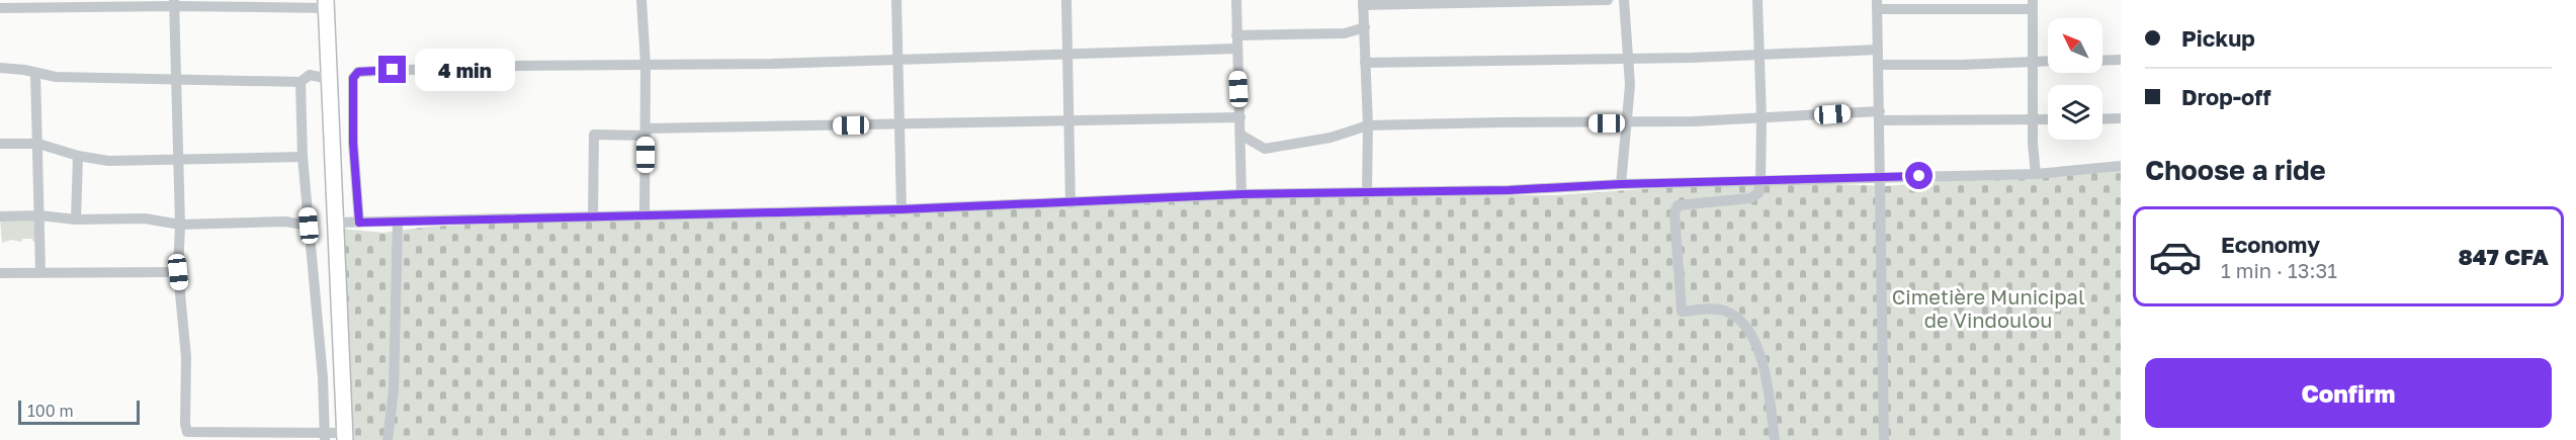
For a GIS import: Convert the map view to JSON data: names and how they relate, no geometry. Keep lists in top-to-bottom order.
{
  "parks": ["Cimetière Municipal de Vindoulou"],
  "scale_bar": "100 m",
  "north": "top left",
  "page": {
    "banner": ["Pickup", "Drop-off"],
    "bubble": "4 min",
    "heading": "Choose a ride",
    "list": [
      {
        "name": "Economy",
        "note": "1 min · 13:31",
        "value": "847 CFA"
      }
    ],
    "buttons": "Confirm",
    "scale": "100 m"
  }
}
